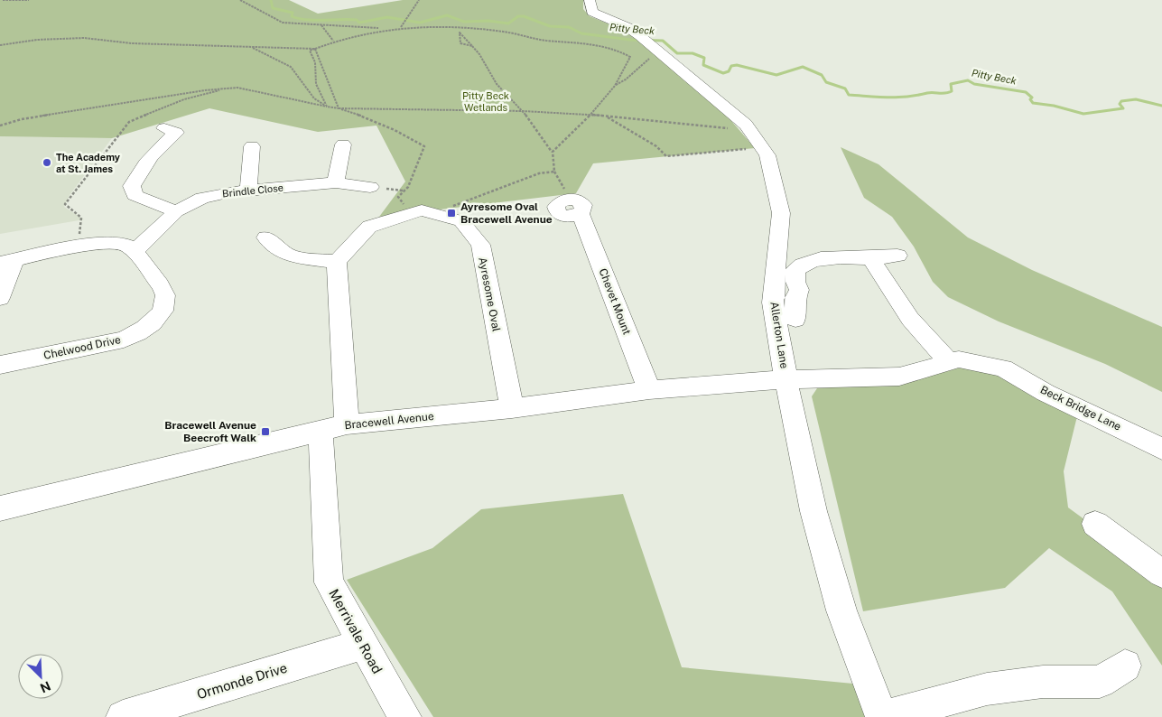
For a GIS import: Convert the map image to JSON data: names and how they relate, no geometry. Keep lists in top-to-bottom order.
{
  "streets": {
    "street": [
      "Brindle Close",
      "Ayresome Oval",
      "Chevet Mount",
      "Allerton Lane",
      "Chelwood Drive",
      "Beck Bridge Lane",
      "Bracewell Avenue",
      "Merrivale Road",
      "Ormonde Drive"
    ]
  },
  "crossings": [
    ["Brindle Close", "Chelwood Drive"],
    ["Ayresome Oval", "Bracewell Avenue"],
    ["Chevet Mount", "Bracewell Avenue"],
    ["Allerton Lane", "Beck Bridge Lane"],
    ["Allerton Lane", "Bracewell Avenue"],
    ["Beck Bridge Lane", "Bracewell Avenue"],
    ["Bracewell Avenue", "Merrivale Road"],
    ["Merrivale Road", "Ormonde Drive"]
  ],
  "water": ["Pitty Beck"],
  "parks": ["Pitty Beck Wetlands"],
  "places": {
    "other": ["The Academy at St. James"],
    "transit": ["Ayresome Oval Bracewell Avenue", "Bracewell Avenue Beecroft Walk"]
  },
  "north": "bottom right"
}
